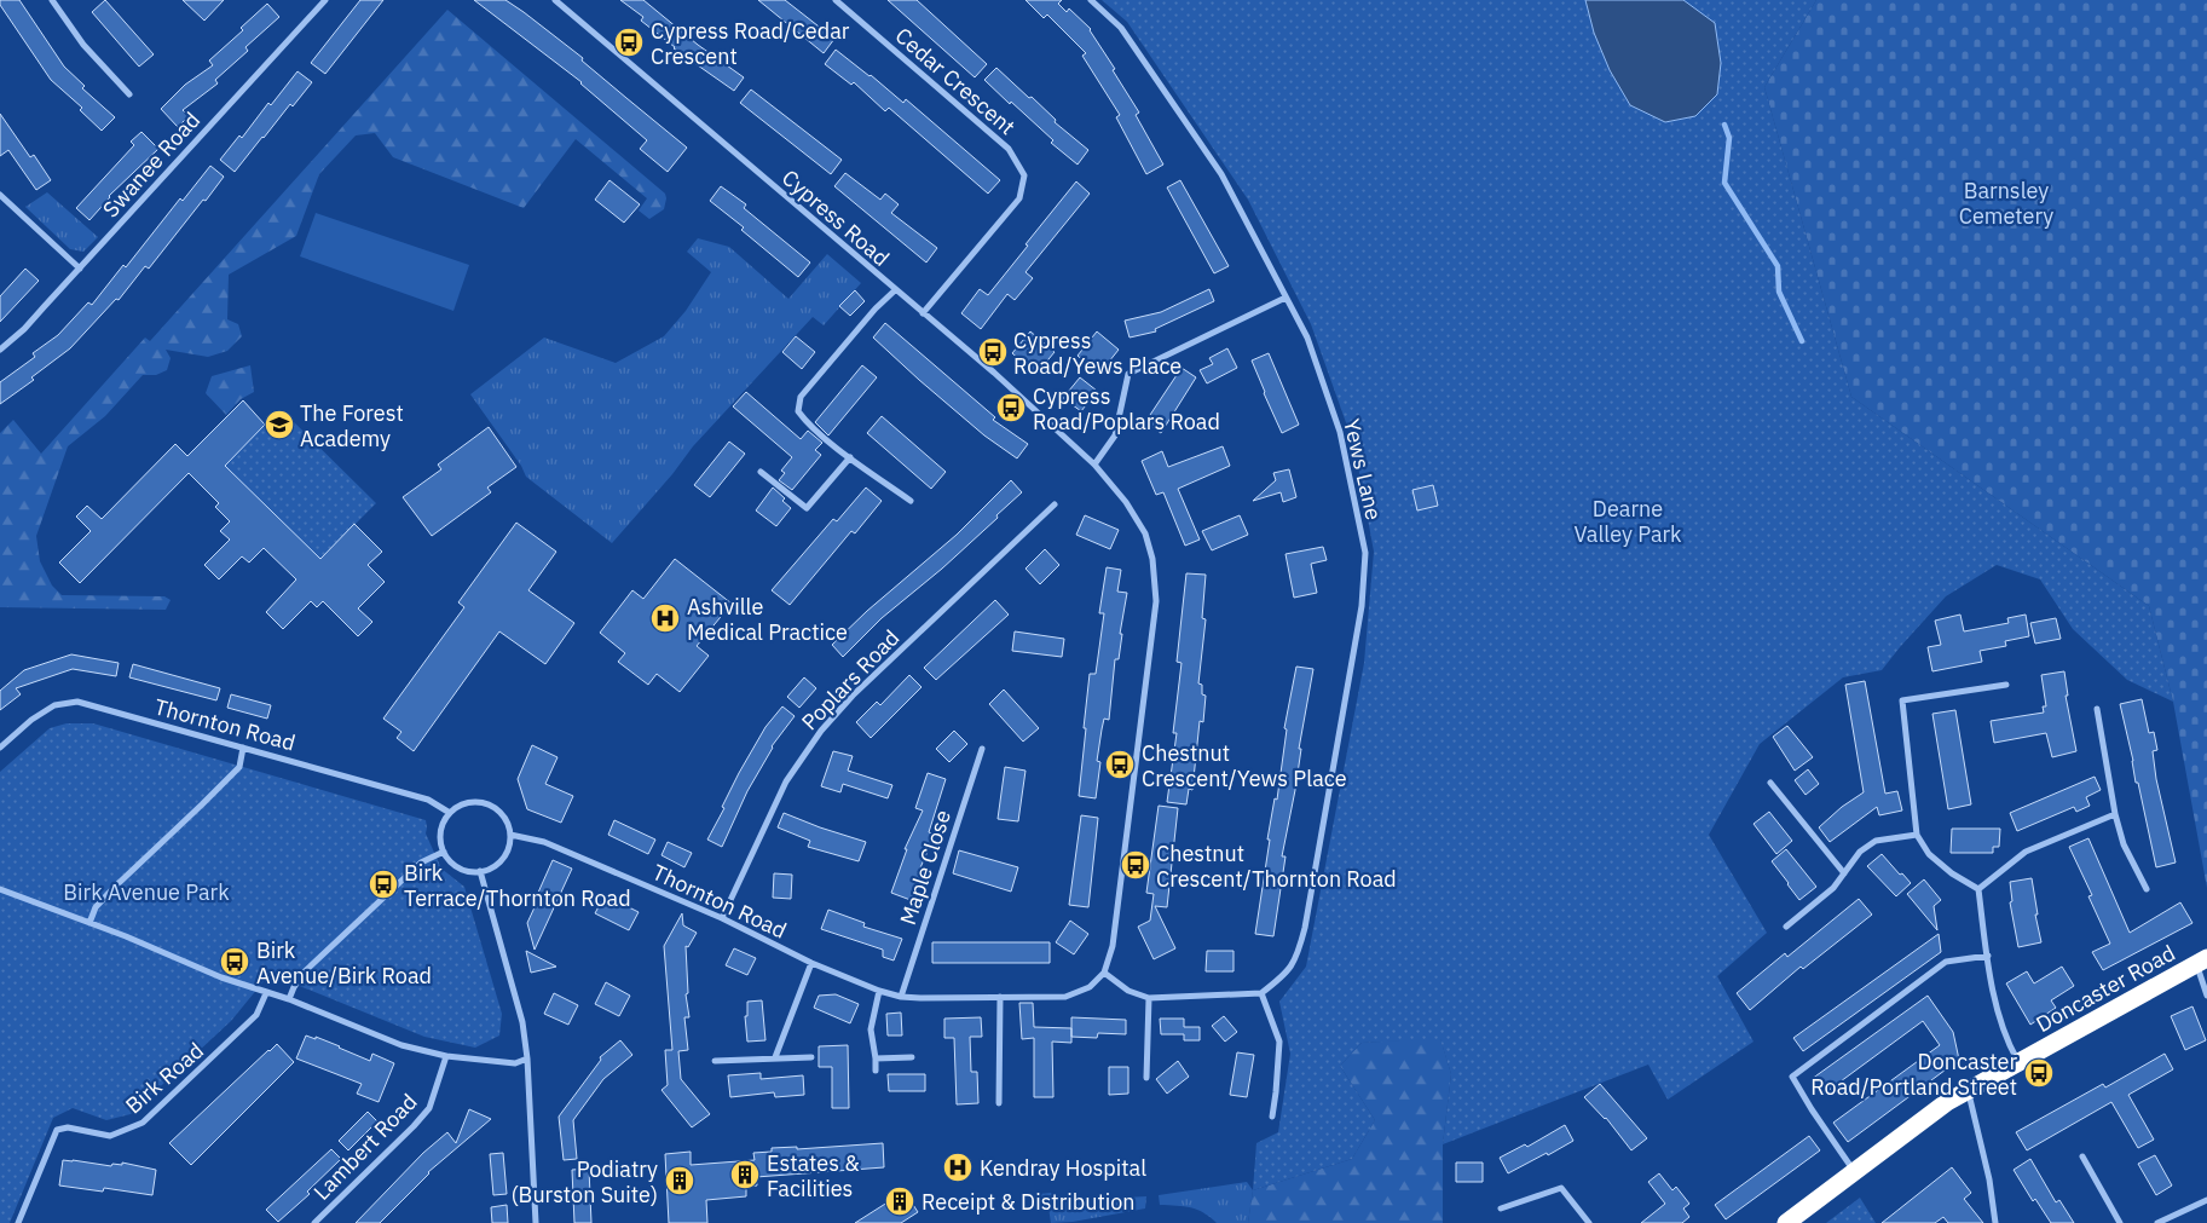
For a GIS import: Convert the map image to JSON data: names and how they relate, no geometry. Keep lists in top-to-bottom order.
{
  "streets": {
    "highway": ["Doncaster Road"],
    "street": [
      "Cedar Crescent",
      "Swanee Road",
      "Cypress Road",
      "Yews Lane",
      "Poplars Road",
      "Thornton Road",
      "Maple Close",
      "Birk Road",
      "Lambert Road"
    ]
  },
  "crossings": [
    ["Cedar Crescent", "Cypress Road"],
    ["Cypress Road", "Thornton Road"],
    ["Poplars Road", "Thornton Road"],
    ["Thornton Road", "Maple Close"]
  ],
  "parks": ["Barnsley Cemetery", "Dearne Valley Park", "Birk Avenue Park"],
  "places": {
    "bus stop": [
      "Cypress Road/Cedar Crescent",
      "Cypress Road/Yews Place",
      "Cypress Road/Poplars Road",
      "Chestnut Crescent/Yews Place",
      "Chestnut Crescent/Thornton Road",
      "Birk Terrace/Thornton Road",
      "Birk Avenue/Birk Road",
      "Doncaster Road/Portland Street"
    ],
    "school or university": ["The Forest Academy"],
    "hospital": ["Ashville Medical Practice", "Kendray Hospital"],
    "building": ["Estates & Facilities", "Podiatry (Burston Suite)", "Receipt & Distribution"]
  }
}
